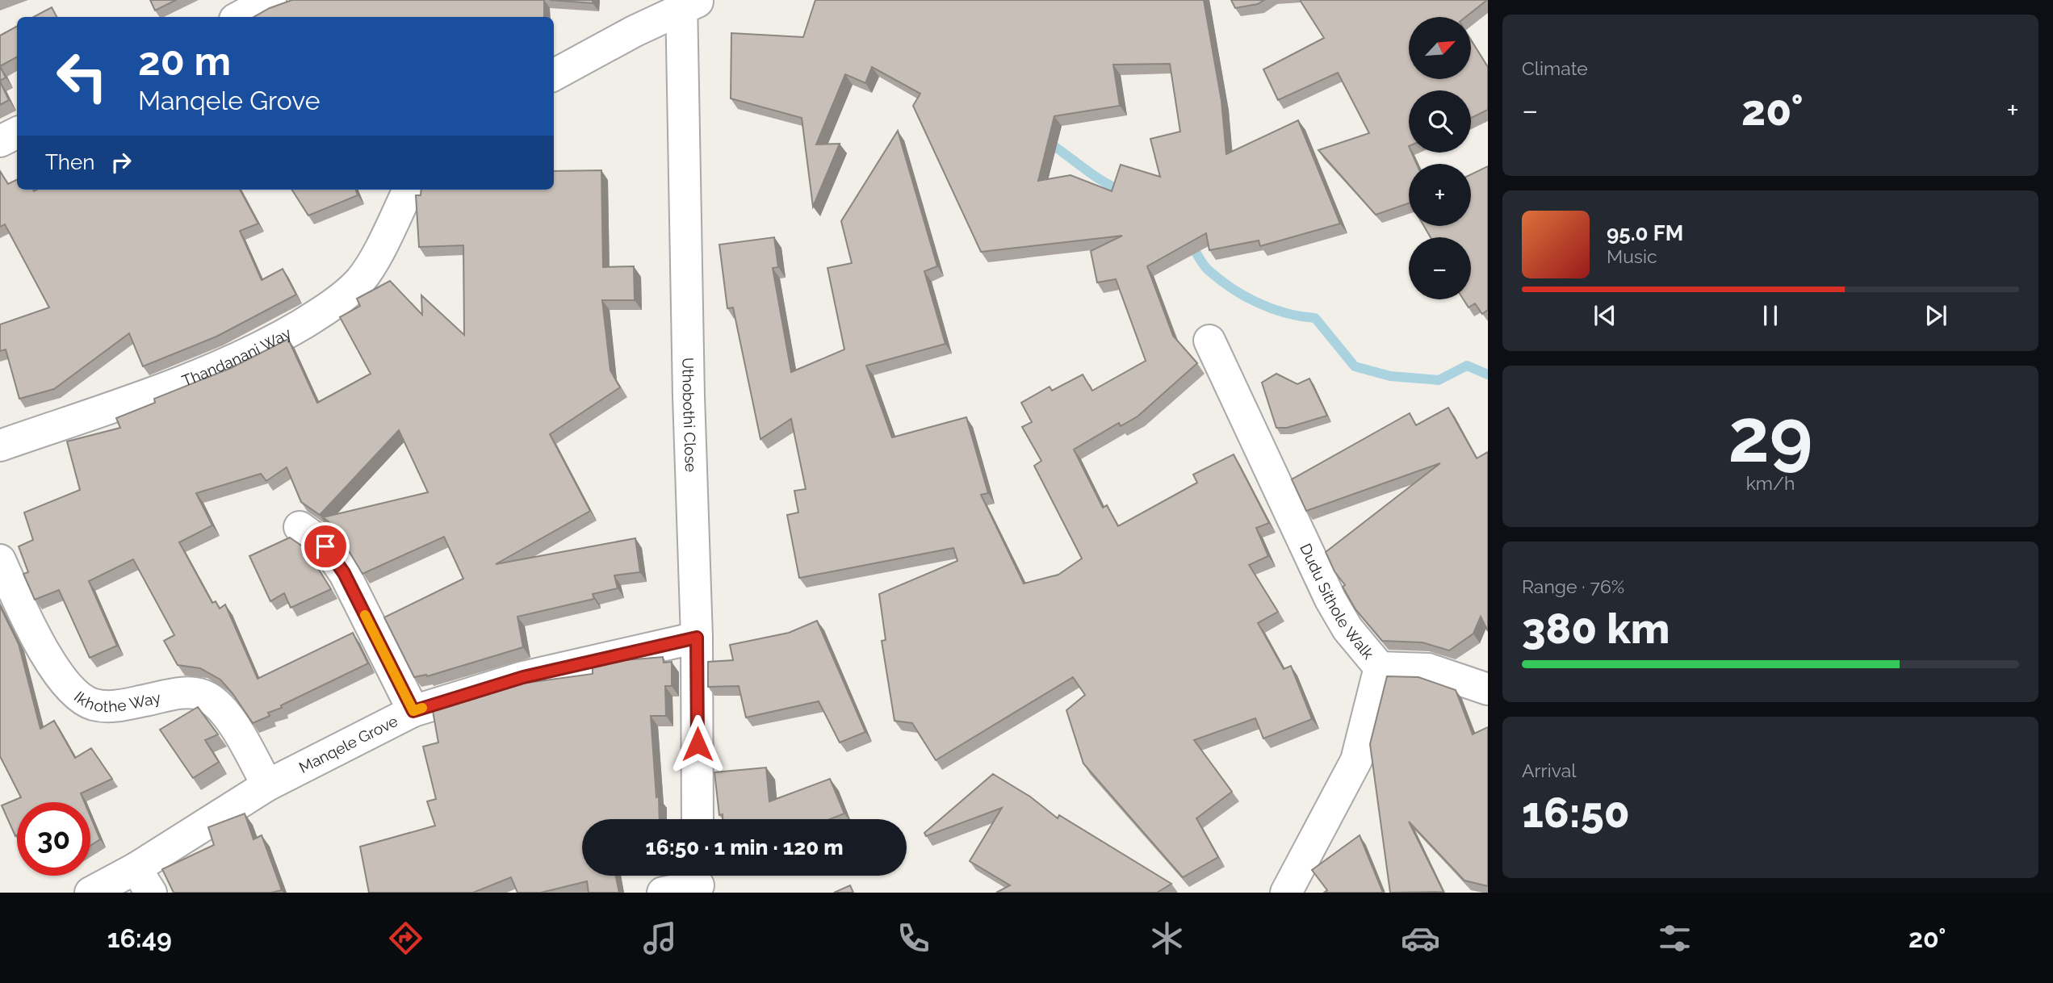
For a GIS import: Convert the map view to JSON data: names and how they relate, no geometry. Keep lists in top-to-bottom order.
{
  "streets": {
    "street": [
      "Thandanani Way",
      "Uthobothi Close",
      "Dudu Sithole Walk",
      "Ikhothe Way",
      "Manqele Grove"
    ]
  },
  "crossings": [
    ["Uthobothi Close", "Manqele Grove"],
    ["Ikhothe Way", "Manqele Grove"]
  ],
  "north": "top right",
  "page": {
    "tile": [
      "Climate",
      ["29", "km/h"],
      ["Range · 76%", "380 km"],
      ["Arrival", "16:50"]
    ],
    "map_buttons": ["+", "−"],
    "turn": ["20 m", "Manqele Grove"],
    "heat": ["−", "20°", "+"],
    "then": "Then",
    "song": ["95.0 FM", "Music"],
    "limit": "30",
    "trip": "16:50 · 1 min · 120 m",
    "tabs": ["16:49", "20°"]
  }
}
